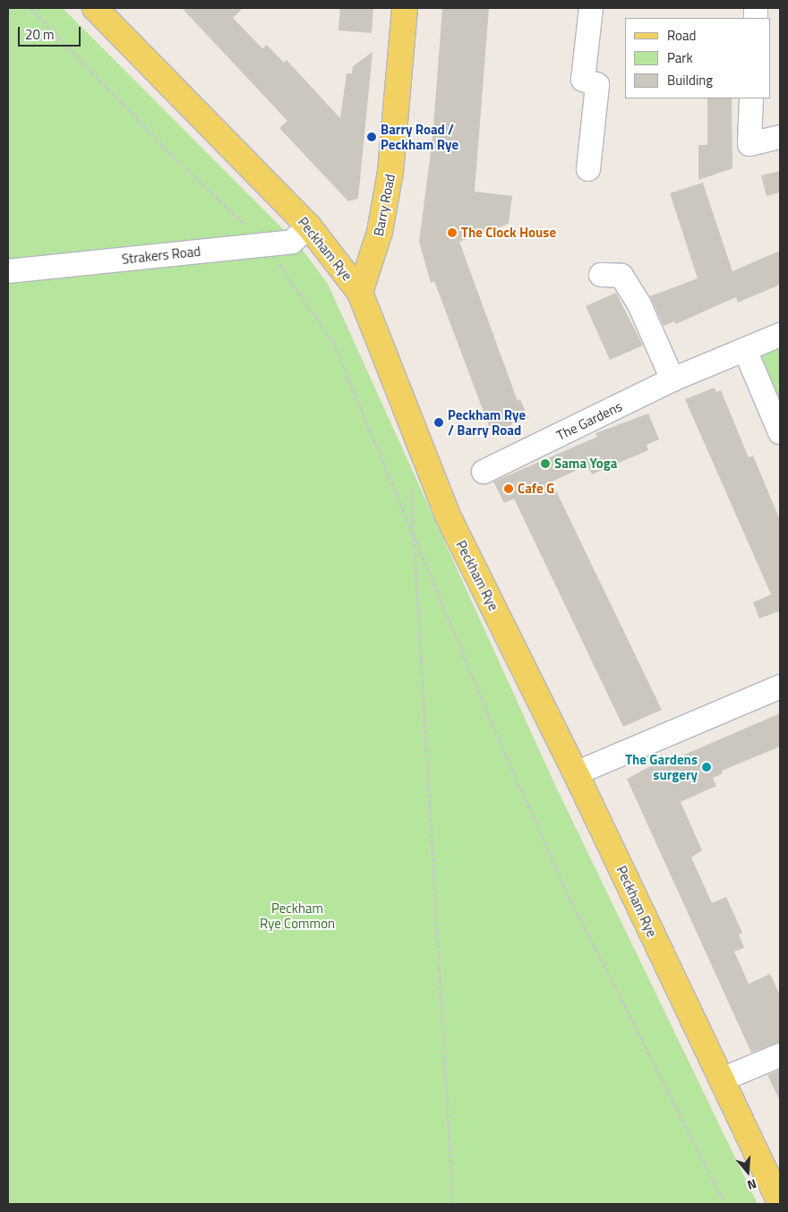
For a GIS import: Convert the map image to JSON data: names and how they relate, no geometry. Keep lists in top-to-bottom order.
{
  "streets": {
    "main road": ["Barry Road", "Peckham Rye"],
    "street": ["Strakers Road", "The Gardens"]
  },
  "crossings": [
    ["Barry Road", "Peckham Rye"],
    ["Peckham Rye", "Strakers Road"]
  ],
  "parks": ["Peckham Rye Common"],
  "places": [
    "Barry Road / Peckham Rye",
    "The Clock House",
    "Peckham Rye / Barry Road",
    "Sama Yoga",
    "Cafe G",
    "The Gardens surgery"
  ],
  "legend": ["Road", "Park", "Building"],
  "scale_bar": "20 m",
  "north": "bottom"
}
